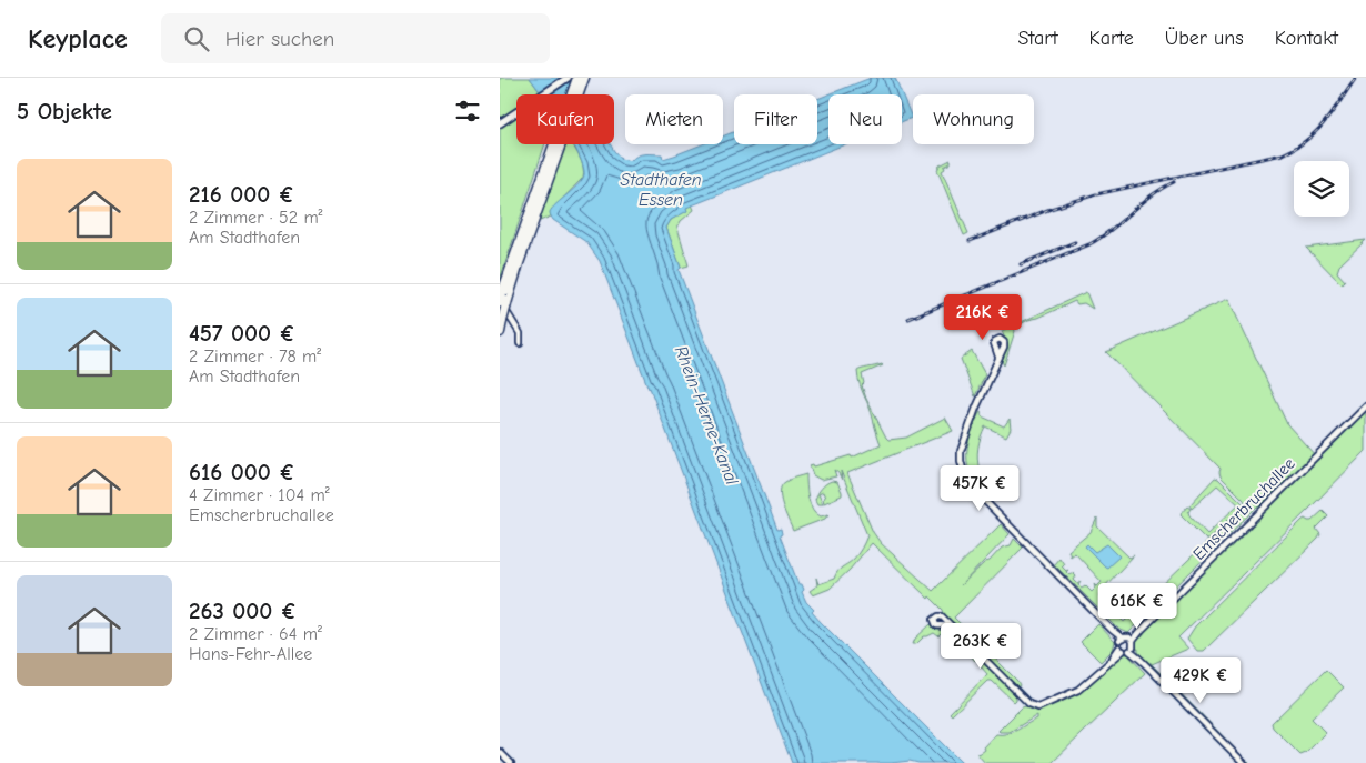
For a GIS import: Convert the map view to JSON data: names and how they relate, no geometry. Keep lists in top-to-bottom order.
{
  "streets": {
    "street": ["Emscherbruchallee"]
  },
  "water": ["Stadthafen Essen", "Rhein-Herne-Kanal"],
  "page": {
    "header": "Keyplace",
    "search": "Hier suchen",
    "nav": [
      "Start",
      "Karte",
      "Über uns",
      "Kontakt"
    ],
    "heading": "5 Objekte",
    "chip": [
      "Kaufen",
      "Mieten",
      "Filter",
      "Neu",
      "Wohnung"
    ],
    "list": [
      {
        "name": "216 000 €",
        "note": "2 Zimmer · 52 m² · Am Stadthafen"
      },
      {
        "name": "457 000 €",
        "note": "2 Zimmer · 78 m² · Am Stadthafen"
      },
      {
        "name": "616 000 €",
        "note": "4 Zimmer · 104 m² · Emscherbruchallee"
      },
      {
        "name": "263 000 €",
        "note": "2 Zimmer · 64 m² · Hans-Fehr-Allee"
      }
    ],
    "price": [
      "216K €",
      "457K €",
      "616K €",
      "263K €",
      "429K €"
    ]
  }
}
